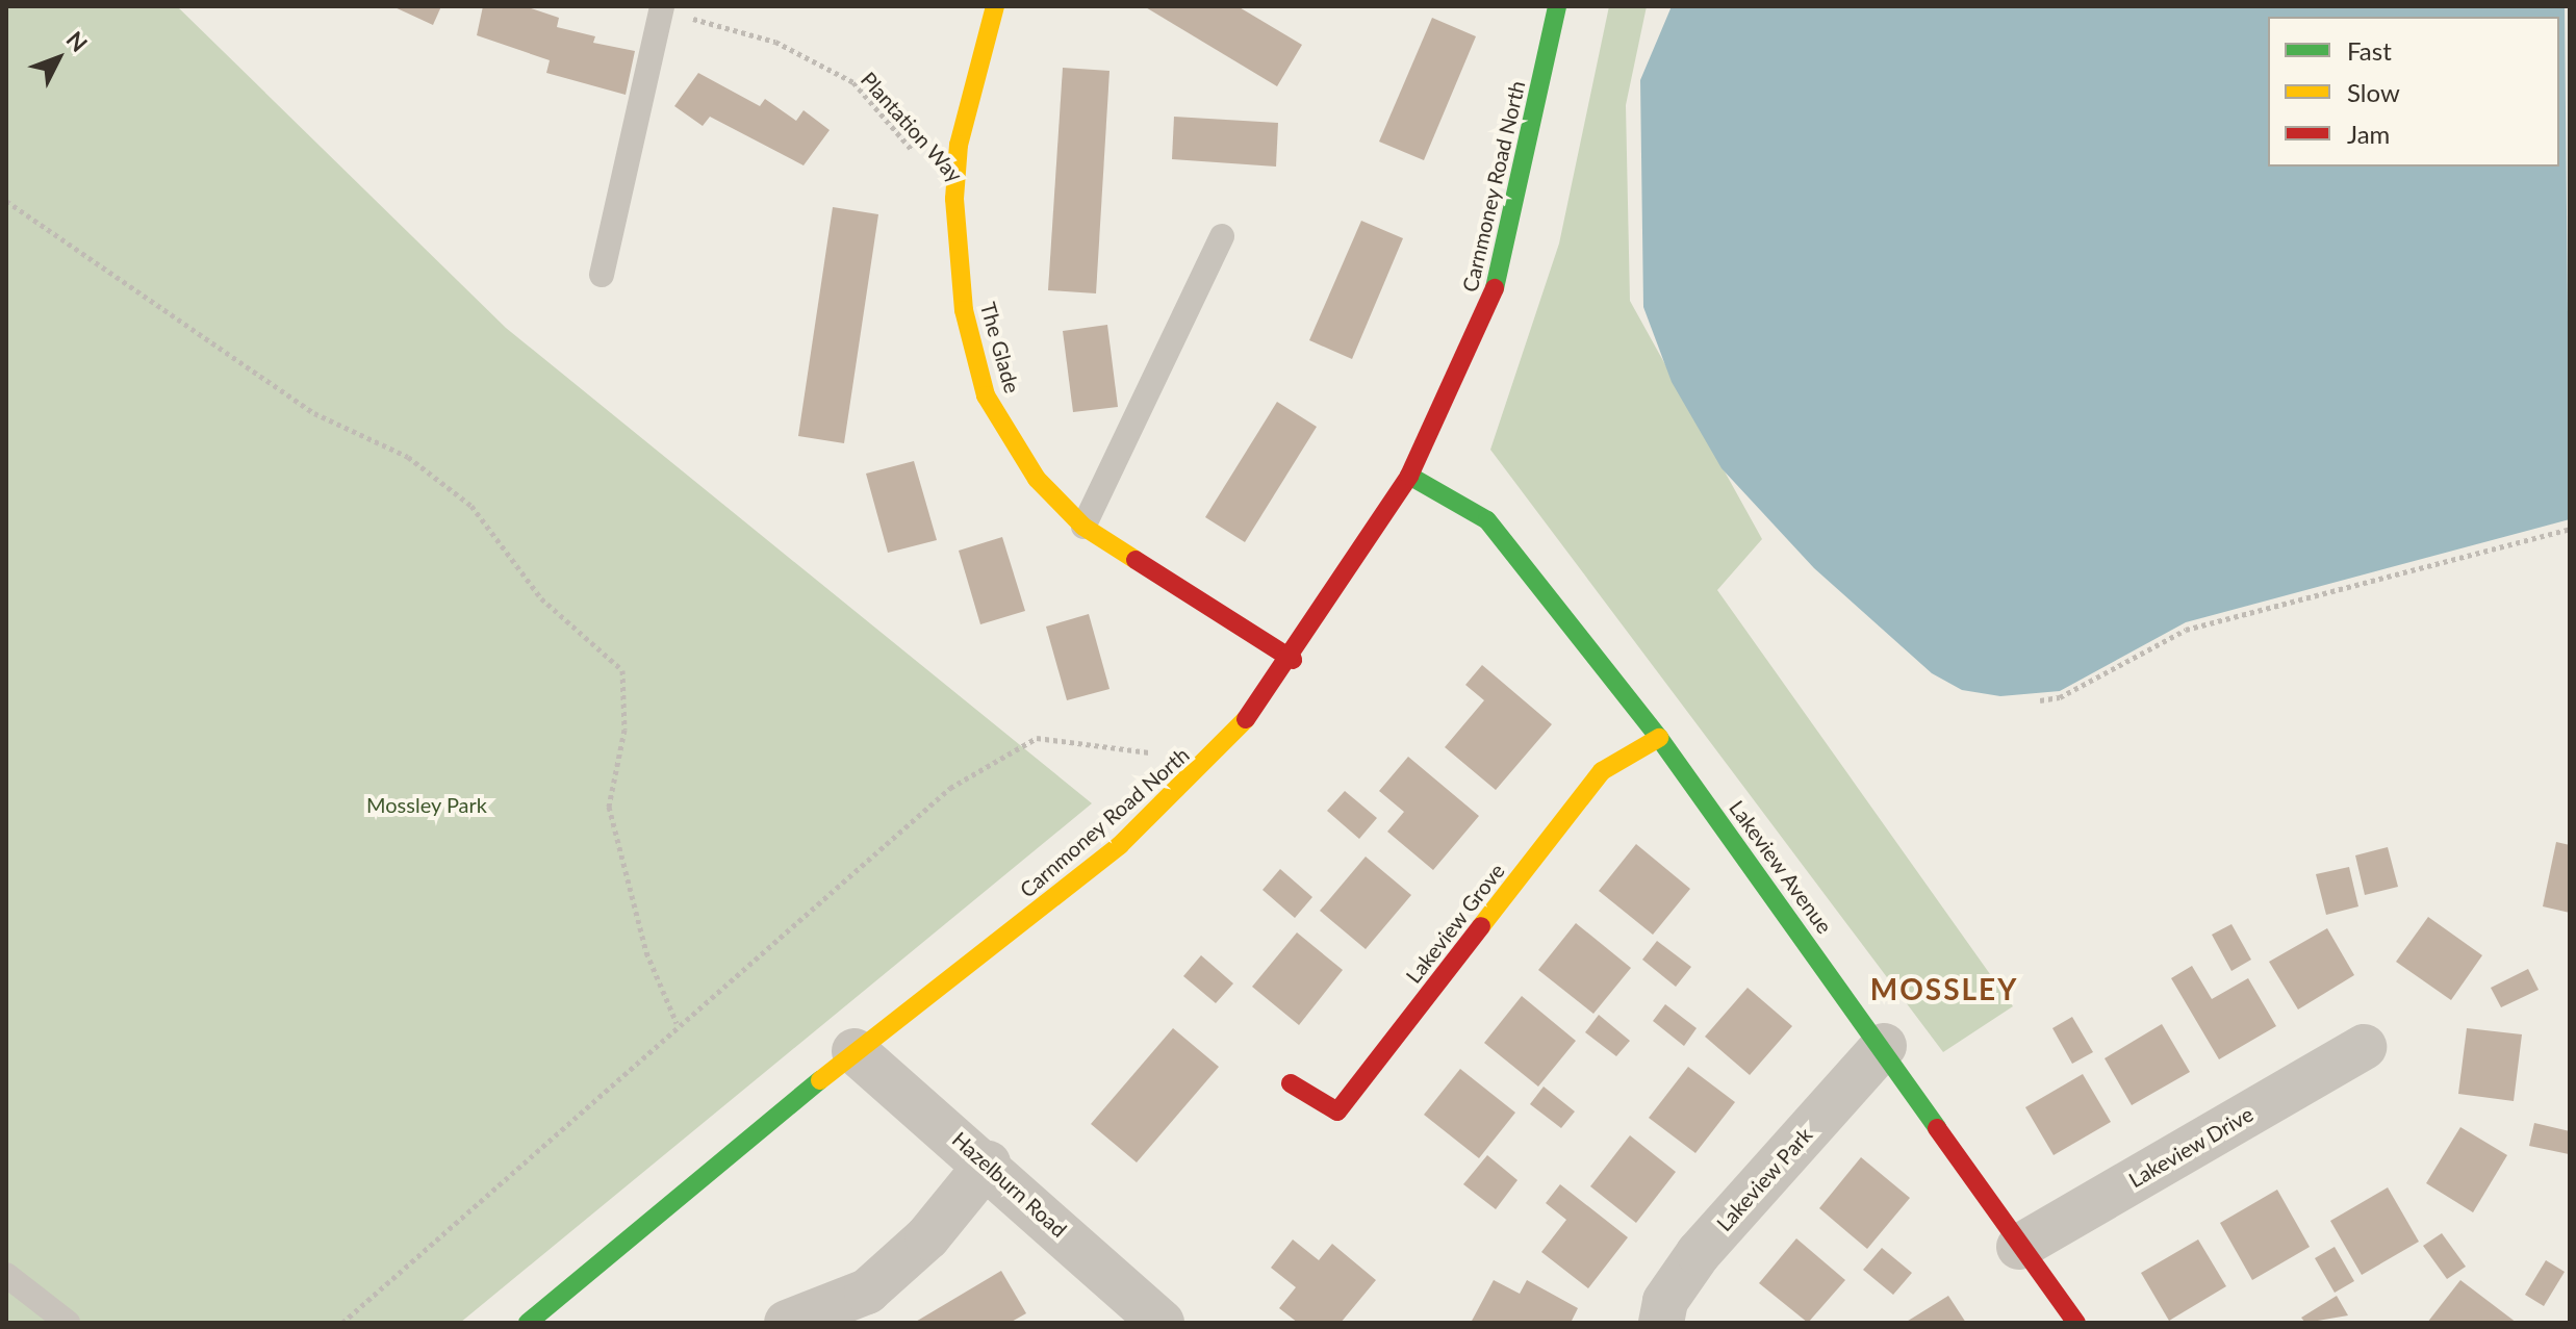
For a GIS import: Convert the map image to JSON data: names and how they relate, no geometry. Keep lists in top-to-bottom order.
{
  "streets": {
    "street": [
      "Carnmoney Road North",
      "The Glade",
      "Lakeview Avenue",
      "Lakeview Grove",
      "Lakeview Drive",
      "Lakeview Park",
      "Hazelburn Road"
    ],
    "path": ["Plantation Way"]
  },
  "crossings": [
    ["Plantation Way", "The Glade"],
    ["Carnmoney Road North", "The Glade"],
    ["Carnmoney Road North", "Lakeview Avenue"],
    ["Carnmoney Road North", "Hazelburn Road"],
    ["Lakeview Avenue", "Lakeview Grove"],
    ["Lakeview Avenue", "Lakeview Drive"],
    ["Lakeview Avenue", "Lakeview Park"]
  ],
  "districts": ["MOSSLEY"],
  "parks": ["Mossley Park"],
  "legend": ["Fast", "Slow", "Jam"],
  "north": "top right"
}
